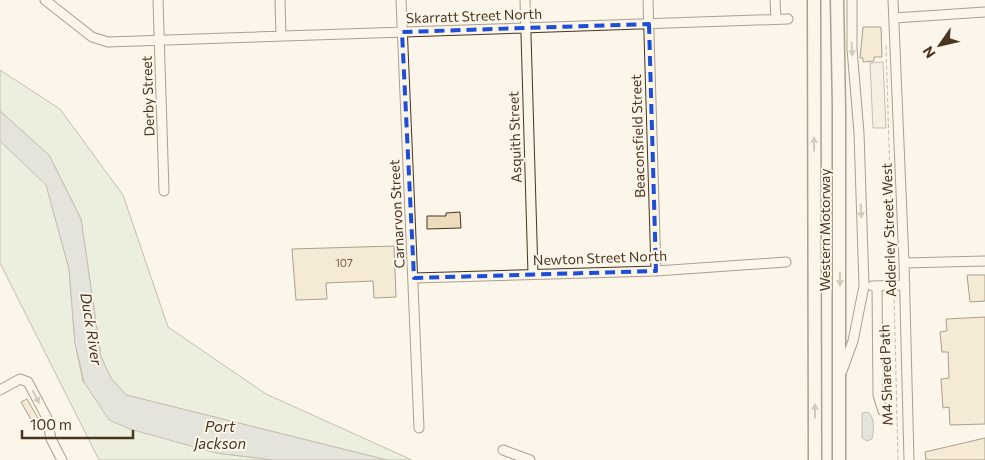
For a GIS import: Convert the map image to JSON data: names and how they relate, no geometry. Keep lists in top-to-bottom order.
{
  "streets": {
    "highway": ["Western Motorway"],
    "street": [
      "Skarratt Street North",
      "Derby Street",
      "Beaconsfield Street",
      "Asquith Street",
      "Carnarvon Street",
      "Adderley Street West",
      "Newton Street North"
    ],
    "path": ["M4 Shared Path"]
  },
  "crossings": [
    ["Skarratt Street North", "Derby Street"],
    ["Skarratt Street North", "Beaconsfield Street"],
    ["Skarratt Street North", "Asquith Street"],
    ["Skarratt Street North", "Carnarvon Street"],
    ["Beaconsfield Street", "Newton Street North"],
    ["Asquith Street", "Newton Street North"],
    ["Carnarvon Street", "Newton Street North"]
  ],
  "water": ["Duck River", "Port Jackson"],
  "house_numbers": ["107"],
  "scale_bar": "100 m",
  "north": "bottom left"
}
